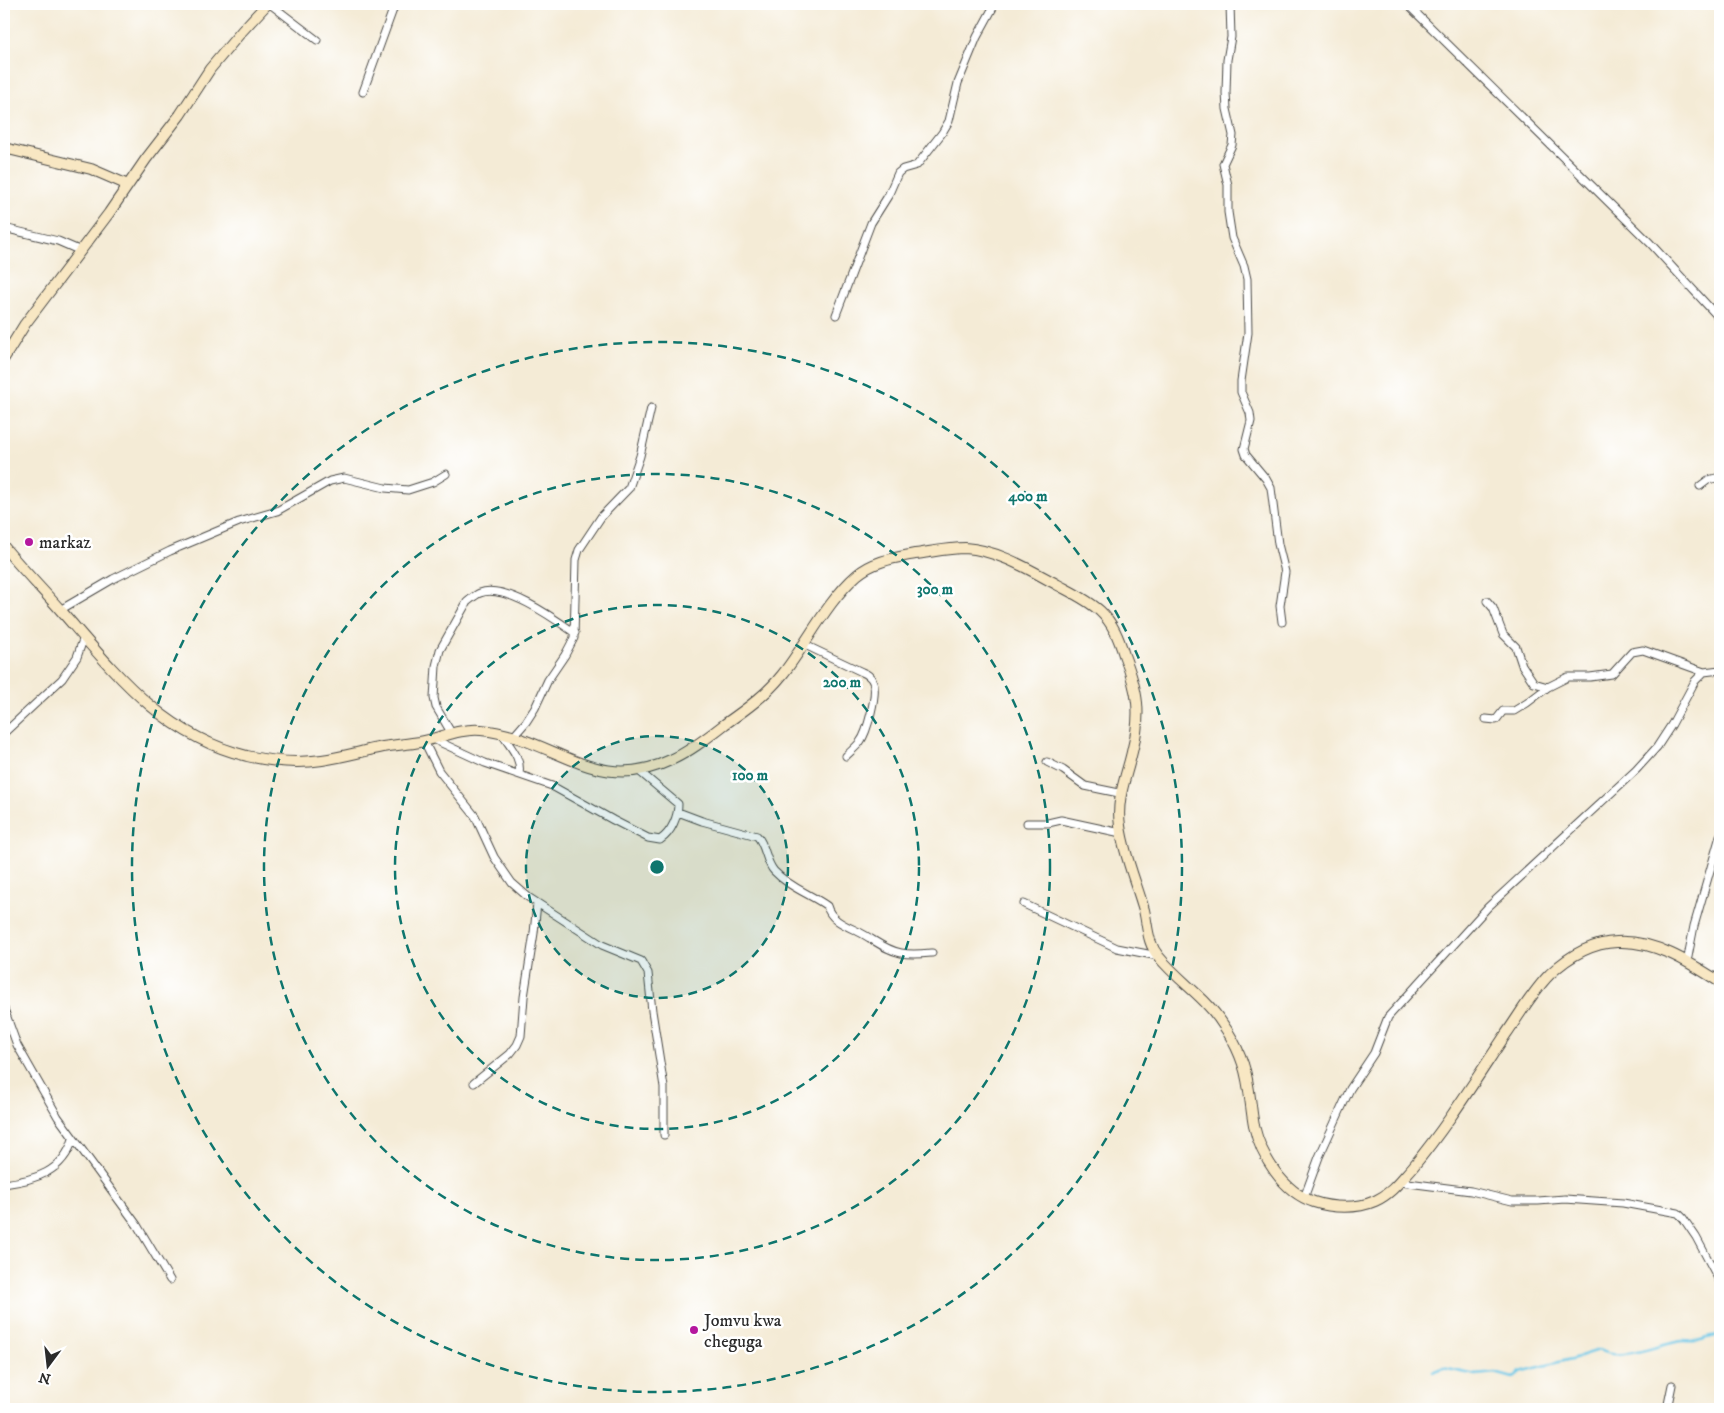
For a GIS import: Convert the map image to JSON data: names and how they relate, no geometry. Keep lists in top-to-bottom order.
{
  "places": ["markaz", "Jomvu kwa cheguga"],
  "north": "bottom",
  "rings": [
    "400 m",
    "300 m",
    "200 m",
    "100 m"
  ]
}
